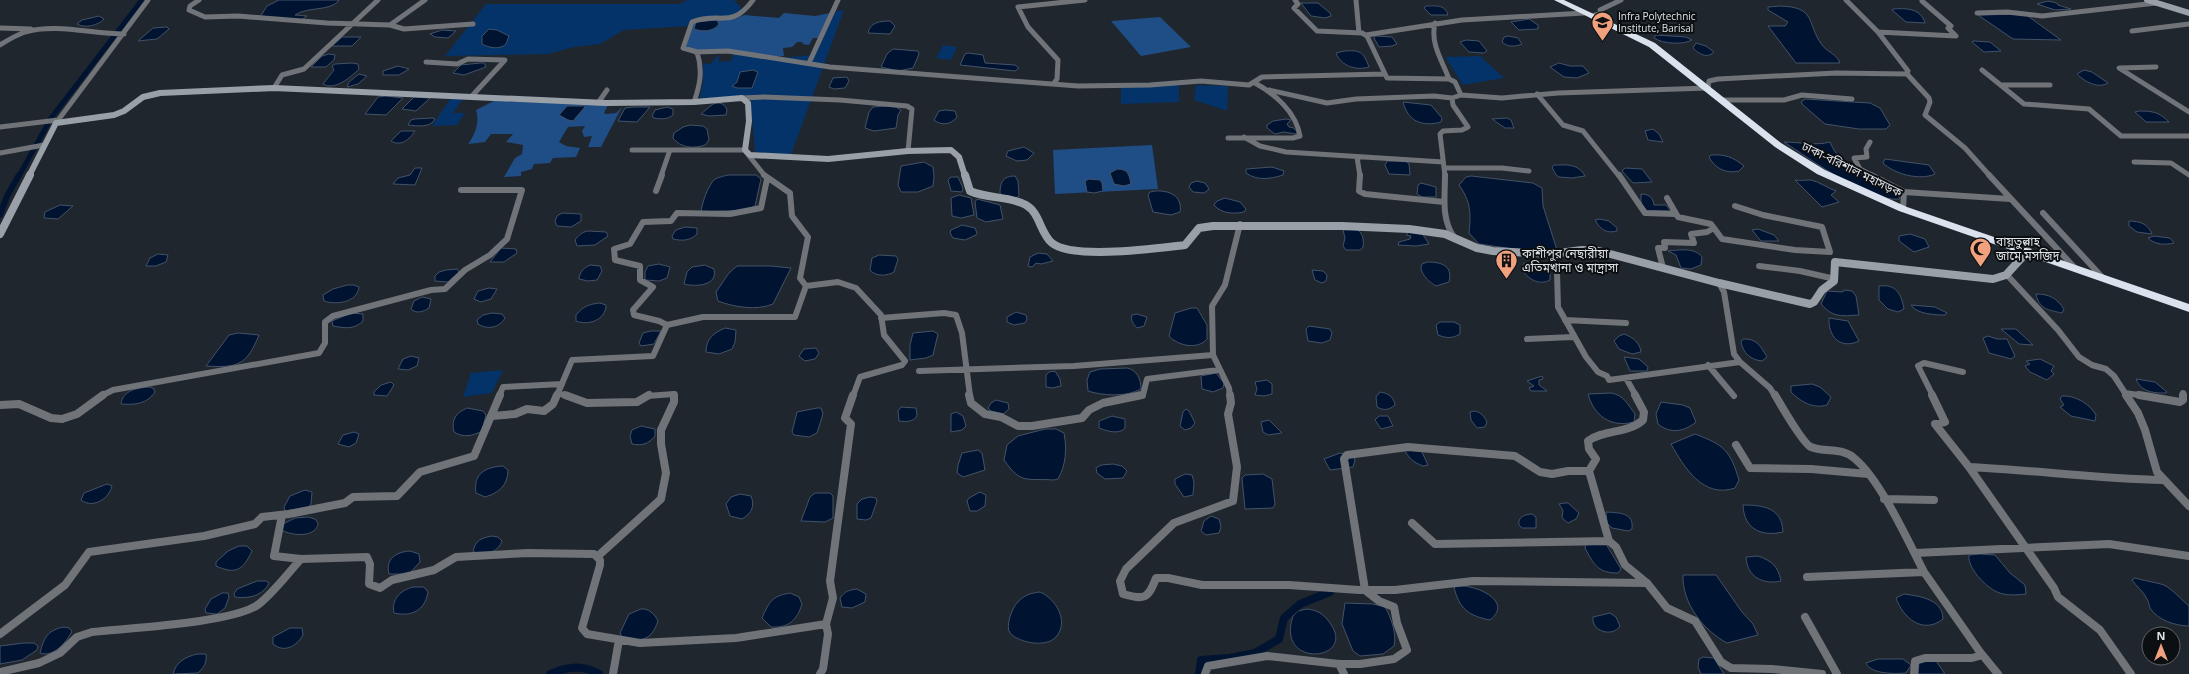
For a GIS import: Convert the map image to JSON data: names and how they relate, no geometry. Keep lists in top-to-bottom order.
{
  "streets": {
    "highway": ["ঢাকা-বরিশাল মহাসড়ক"]
  },
  "places": {
    "school or university": ["Infra Polytechnic Institute, Barisal"],
    "mosque": ["বায়তুল্লাহ জামে মসজিদ"],
    "building": ["কাশীপুর নেছারীয়া এতিমখানা ও মাদ্রাসা"]
  },
  "north": "top"
}
